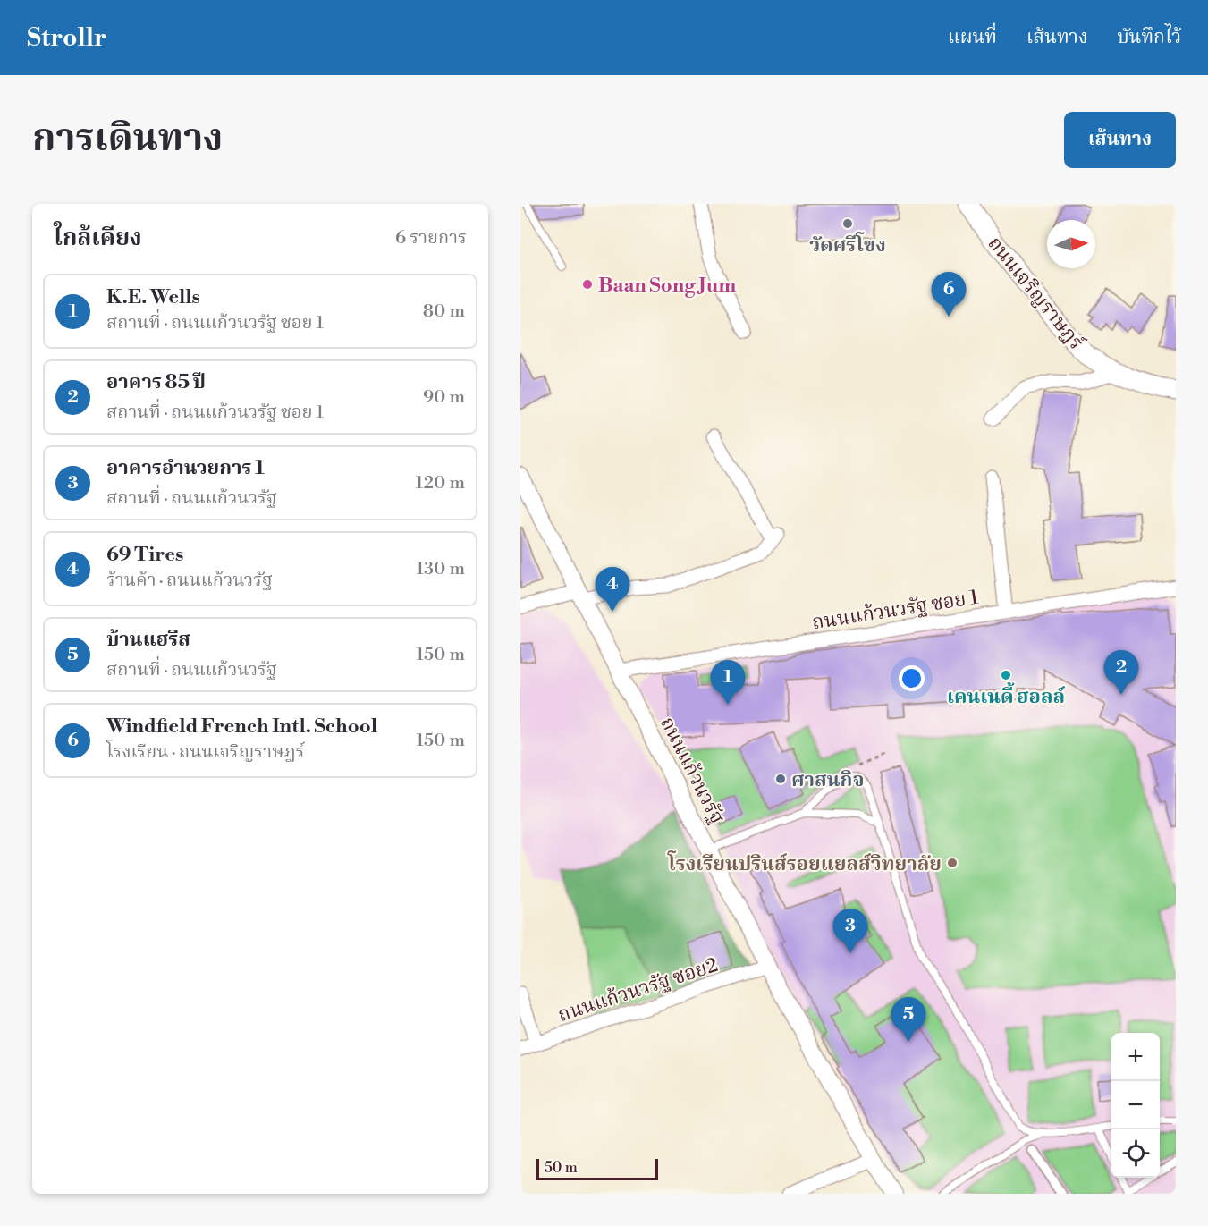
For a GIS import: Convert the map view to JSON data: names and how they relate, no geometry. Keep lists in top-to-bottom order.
{
  "streets": {
    "main road": ["ถนนเจริญราษฎร์"],
    "street": ["ถนนแก้วนวรัฐ ซอย 1", "ถนนแก้วนวรัฐ", "ถนนแก้วนวรัฐ ซอย2"]
  },
  "crossings": [
    ["ถนนแก้วนวรัฐ ซอย 1", "ถนนแก้วนวรัฐ"],
    ["ถนนแก้วนวรัฐ", "ถนนแก้วนวรัฐ ซอย2"]
  ],
  "places": [
    "วัดศรีโขง",
    "Baan Song Jum",
    "เคนเนดี้ ฮอลล์",
    "ศาสนกิจ",
    "โรงเรียนปรินส์รอยแยลส์วิทยาลัย"
  ],
  "scale_bar": "50 m",
  "north": "right",
  "page": {
    "header": "Strollr",
    "nav": ["แผนที่", "เส้นทาง", "บันทึกไว้"],
    "title": "การเดินทาง",
    "buttons": "เส้นทาง",
    "heading": ["ใกล้เคียง", "6 รายการ"],
    "pins": [
      "6",
      "4",
      "2",
      "1",
      "3",
      "5"
    ],
    "list": [
      {
        "mark": "1",
        "name": "K.E. Wells",
        "note": "สถานที่ · ถนนแก้วนวรัฐ ซอย 1",
        "value": "80 m"
      },
      {
        "mark": "2",
        "name": "อาคาร 85 ปี",
        "note": "สถานที่ · ถนนแก้วนวรัฐ ซอย 1",
        "value": "90 m"
      },
      {
        "mark": "3",
        "name": "อาคารอำนวยการ 1",
        "note": "สถานที่ · ถนนแก้วนวรัฐ",
        "value": "120 m"
      },
      {
        "mark": "4",
        "name": "69 Tires",
        "note": "ร้านค้า · ถนนแก้วนวรัฐ",
        "value": "130 m"
      },
      {
        "mark": "5",
        "name": "บ้านแฮรีส",
        "note": "สถานที่ · ถนนแก้วนวรัฐ",
        "value": "150 m"
      },
      {
        "mark": "6",
        "name": "Windfield French Intl. School",
        "note": "โรงเรียน · ถนนเจริญราษฎร์",
        "value": "150 m"
      }
    ],
    "map_buttons": ["+", "−"],
    "scale": "50 m"
  }
}
